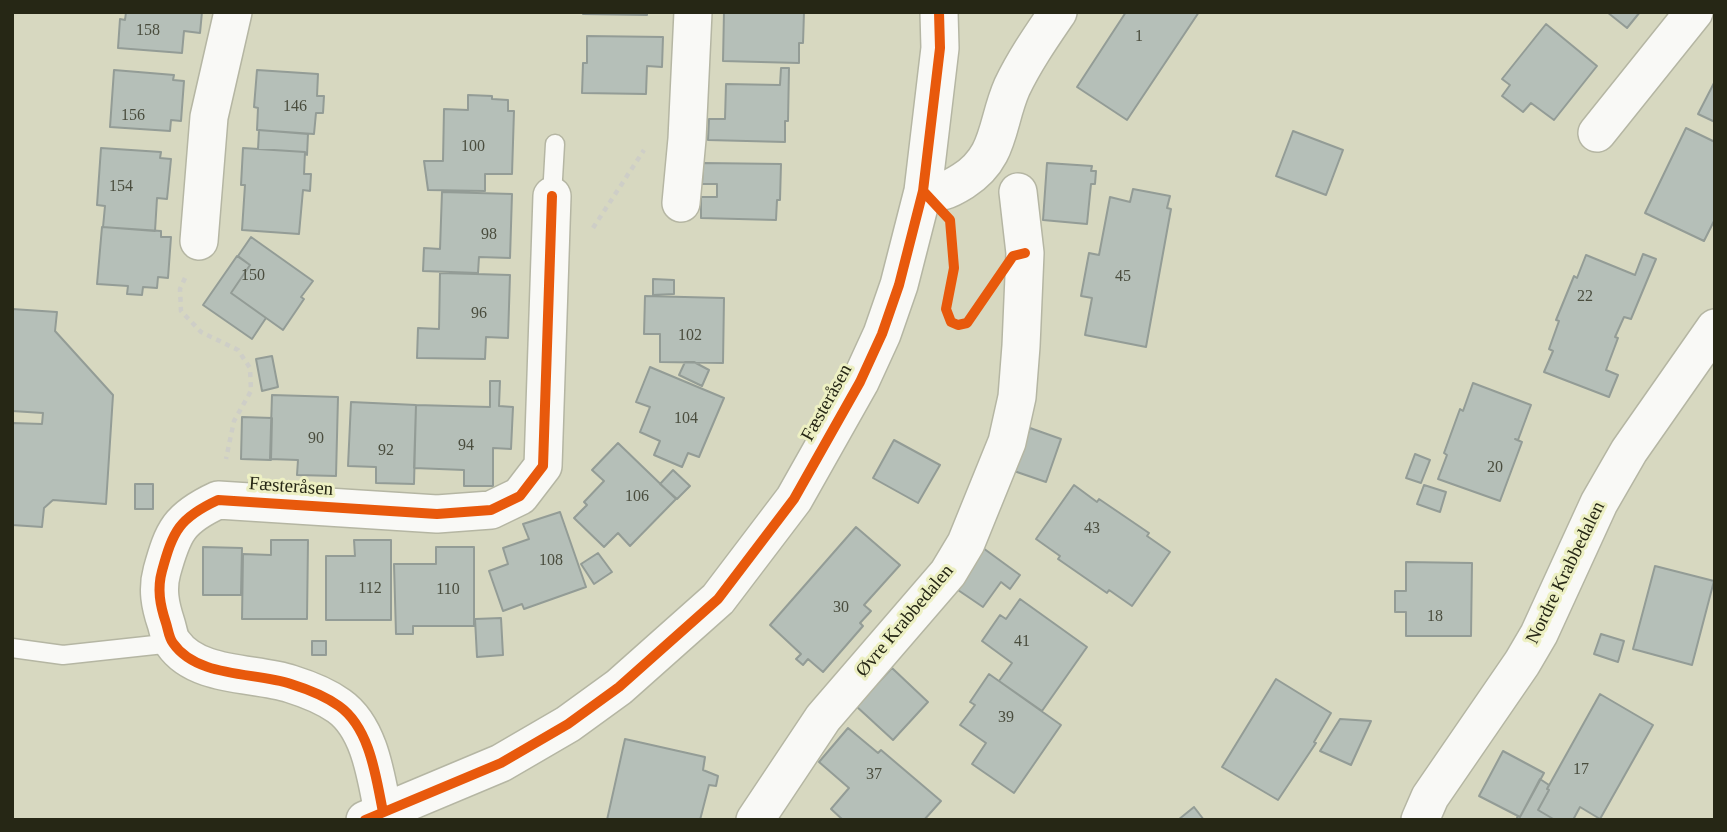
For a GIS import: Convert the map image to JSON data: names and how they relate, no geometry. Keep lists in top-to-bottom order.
{
  "streets": {
    "street": ["Fæsteråsen", "Nordre Krabbedalen", "Øvre Krabbedalen"]
  },
  "house_numbers": [
    "158",
    "1",
    "146",
    "156",
    "100",
    "154",
    "98",
    "150",
    "45",
    "22",
    "96",
    "102",
    "104",
    "90",
    "94",
    "92",
    "20",
    "106",
    "43",
    "108",
    "112",
    "110",
    "30",
    "18",
    "41",
    "39",
    "17",
    "37"
  ]
}
